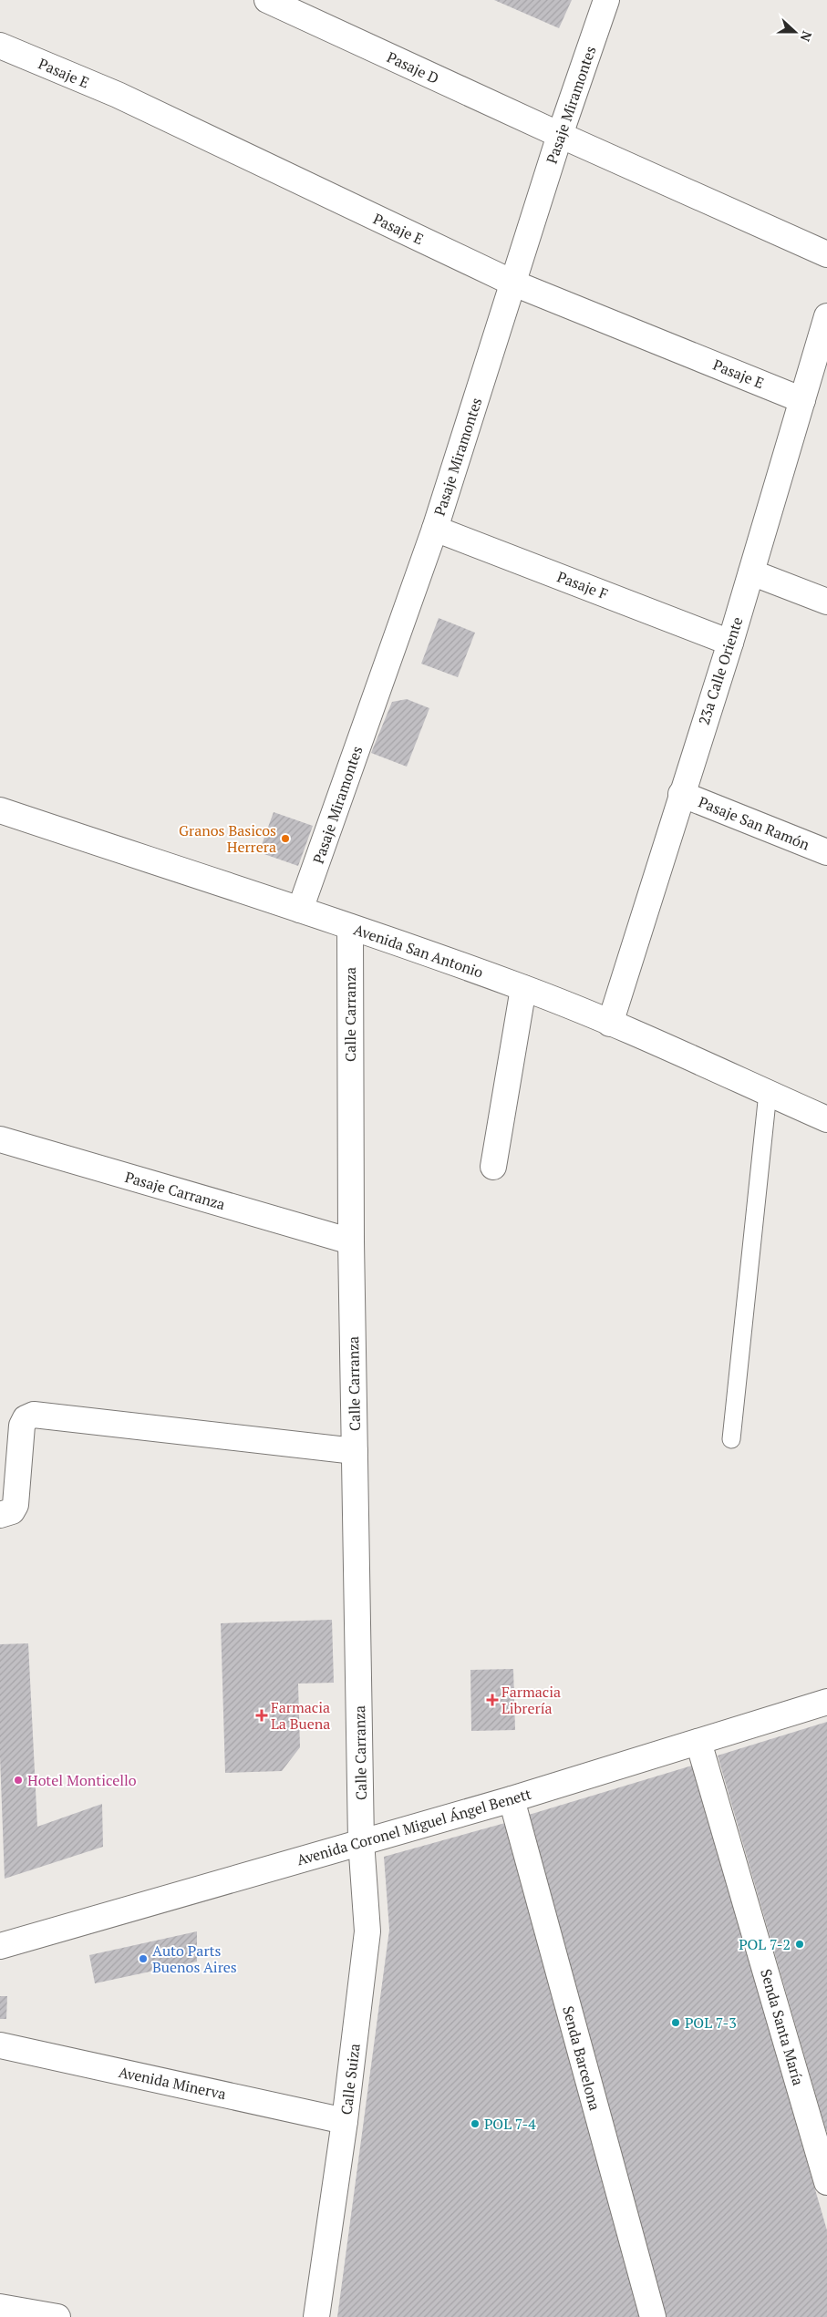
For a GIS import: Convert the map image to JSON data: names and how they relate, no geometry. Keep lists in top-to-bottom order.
{
  "streets": {
    "street": [
      "Pasaje D",
      "Pasaje E",
      "Pasaje Miramontes",
      "Pasaje F",
      "23a Calle Oriente",
      "Pasaje San Ramón",
      "Avenida San Antonio",
      "Calle Carranza",
      "Pasaje Carranza",
      "Avenida Coronel Miguel Ángel Benett",
      "Senda Santa María",
      "Senda Barcelona",
      "Calle Suiza",
      "Avenida Minerva"
    ]
  },
  "crossings": [
    ["Pasaje D", "Pasaje Miramontes"],
    ["Pasaje E", "Pasaje Miramontes"],
    ["Pasaje E", "23a Calle Oriente"],
    ["Pasaje Miramontes", "Pasaje F"],
    ["Pasaje Miramontes", "Avenida San Antonio"],
    ["Pasaje F", "23a Calle Oriente"],
    ["23a Calle Oriente", "Pasaje San Ramón"],
    ["23a Calle Oriente", "Avenida San Antonio"],
    ["Avenida San Antonio", "Calle Carranza"],
    ["Calle Carranza", "Pasaje Carranza"],
    ["Calle Carranza", "Avenida Coronel Miguel Ángel Benett"],
    ["Calle Carranza", "Calle Suiza"],
    ["Avenida Coronel Miguel Ángel Benett", "Senda Santa María"],
    ["Avenida Coronel Miguel Ángel Benett", "Senda Barcelona"],
    ["Avenida Coronel Miguel Ángel Benett", "Calle Suiza"],
    ["Calle Suiza", "Avenida Minerva"]
  ],
  "places": {
    "other": [
      "Granos Basicos Herrera",
      "Hotel Monticello",
      "POL 7-2",
      "Auto Parts Buenos Aires",
      "POL 7-3",
      "POL 7-4"
    ],
    "health": ["Farmacia Librería", "Farmacia La Buena"]
  },
  "north": "right"
}
